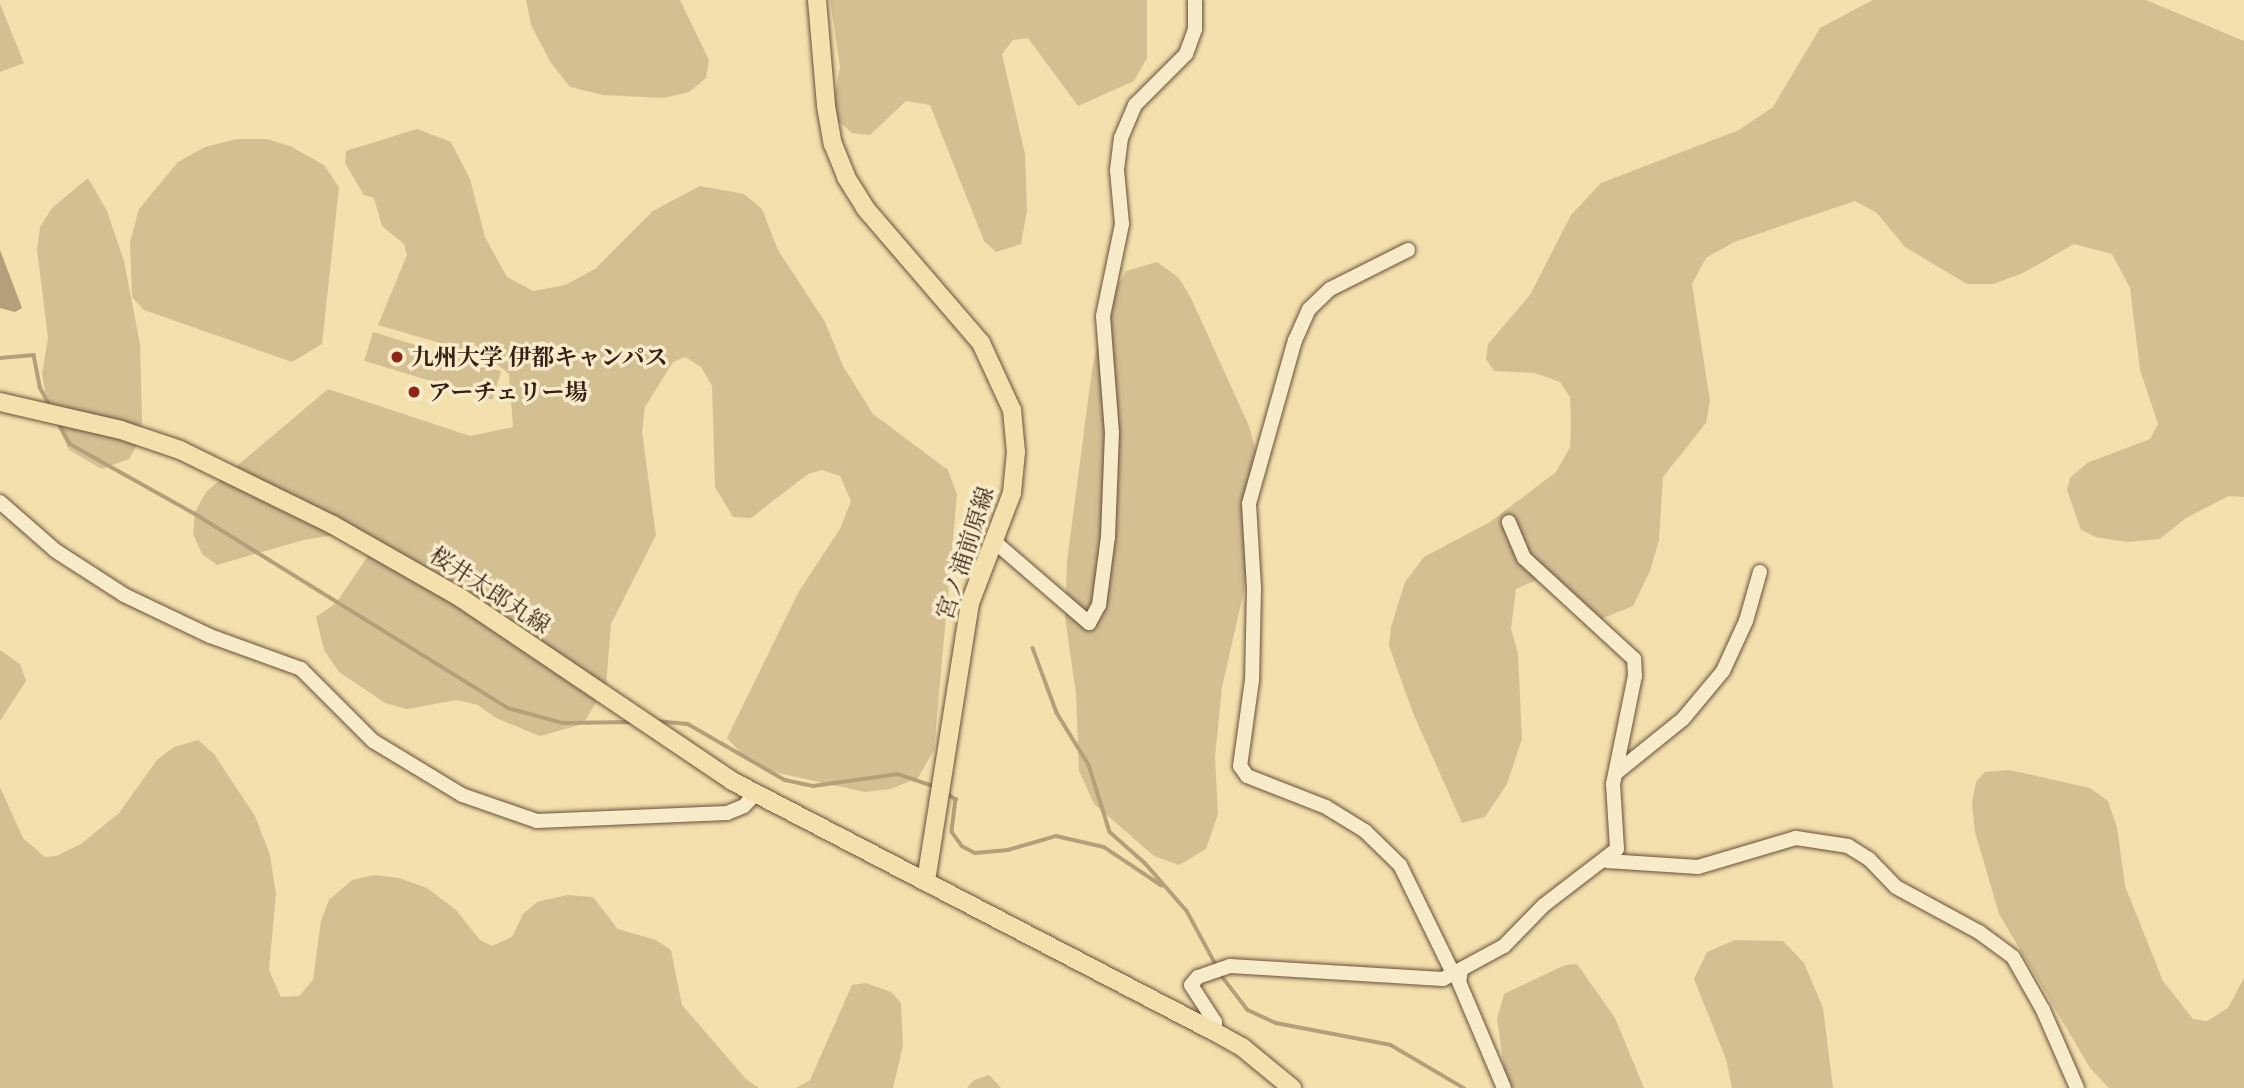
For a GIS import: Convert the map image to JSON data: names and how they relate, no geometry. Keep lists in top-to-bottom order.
{
  "streets": {
    "main road": ["宮ノ浦前原線", "桜井太郎丸線"]
  },
  "crossings": [
    ["宮ノ浦前原線", "桜井太郎丸線"]
  ],
  "places": ["九州大学 伊都キャンパス", "アーチェリー場"]
}
